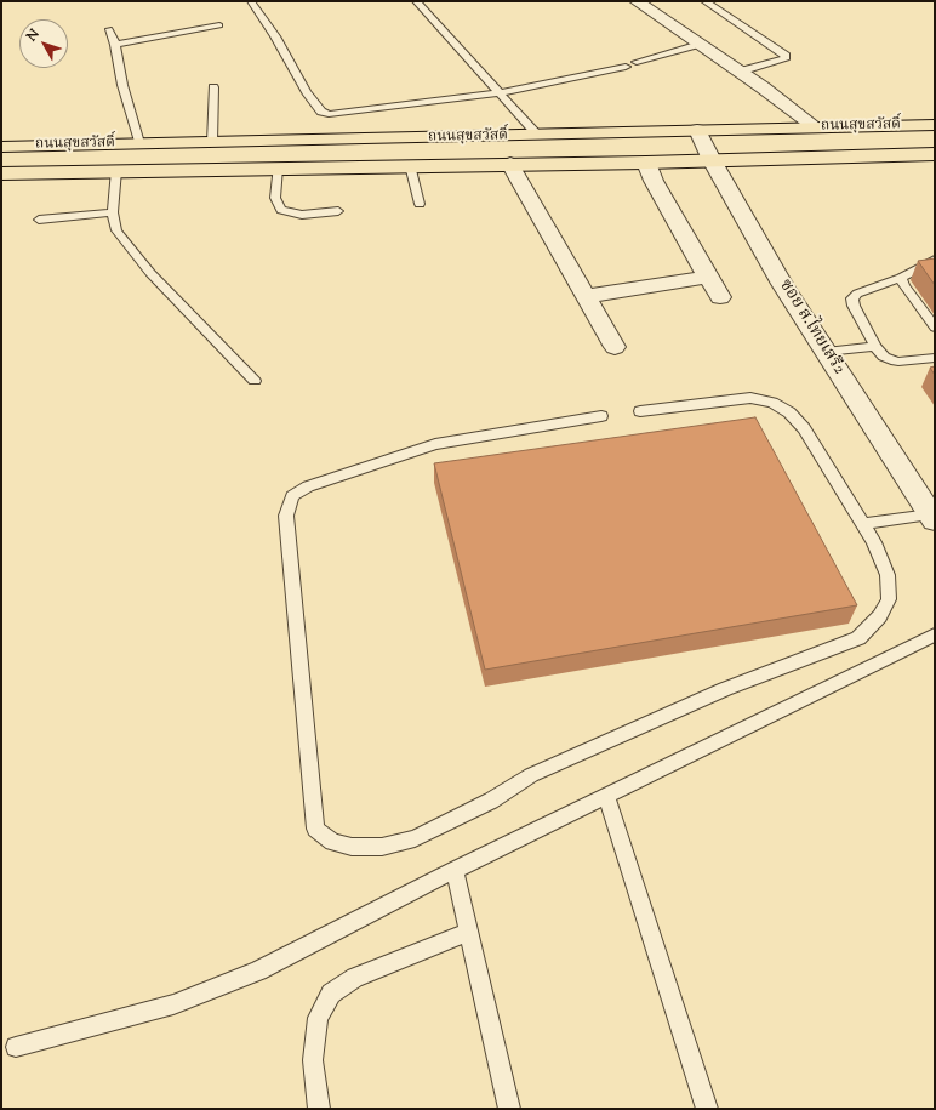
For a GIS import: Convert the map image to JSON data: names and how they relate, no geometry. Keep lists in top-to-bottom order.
{
  "streets": {
    "main road": ["ถนนสุขสวัสดิ์"],
    "street": ["ซอย ส.ไทยเสรี2"]
  },
  "crossings": [
    ["ถนนสุขสวัสดิ์", "ซอย ส.ไทยเสรี2"]
  ],
  "north": "top left"
}
